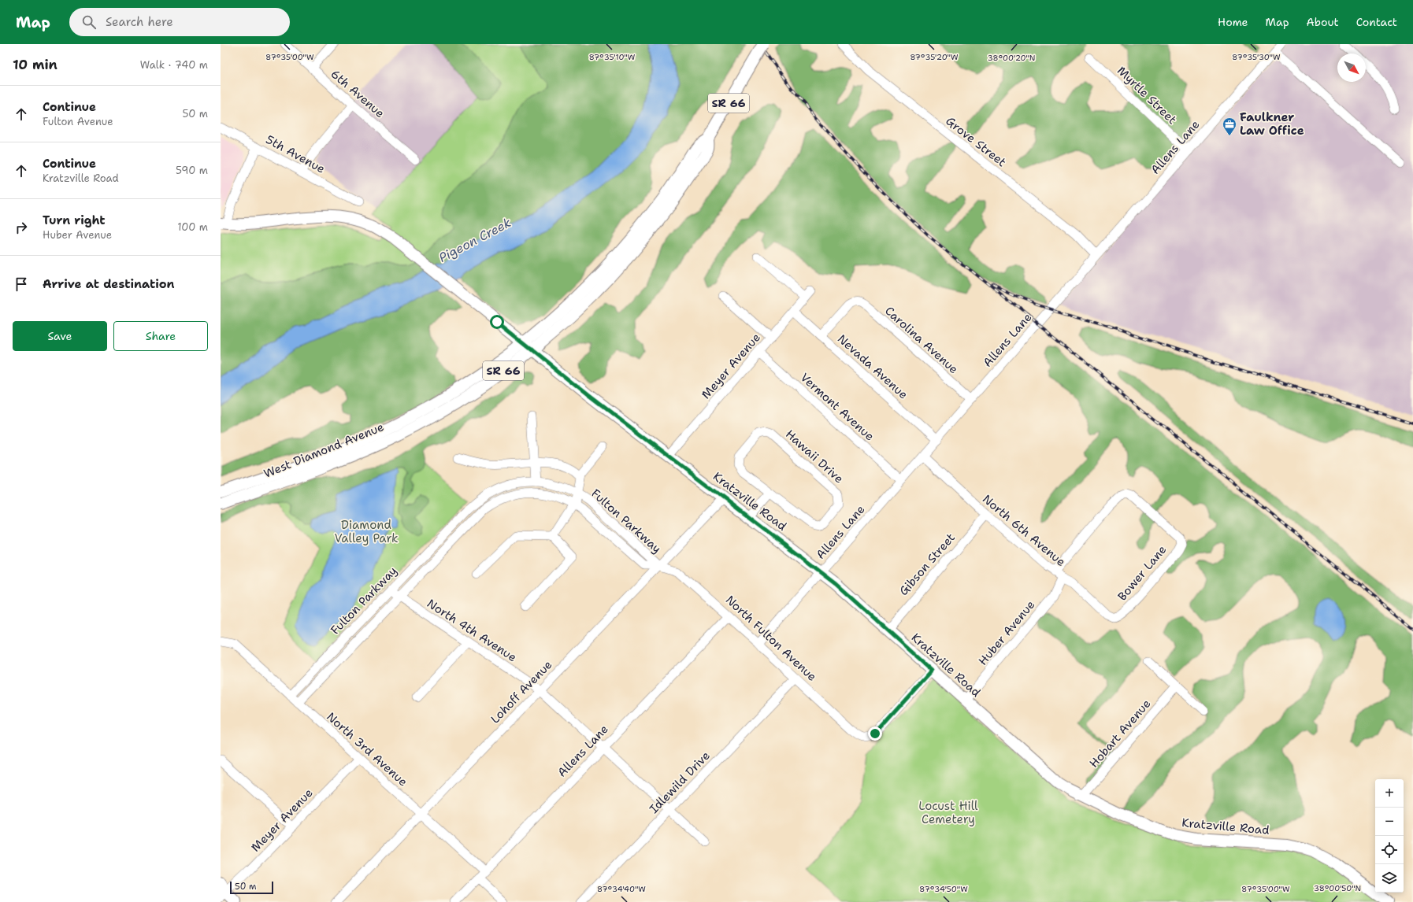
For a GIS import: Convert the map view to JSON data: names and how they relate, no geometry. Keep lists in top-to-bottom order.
{
  "streets": {
    "main road": ["SR 66", "West Diamond Avenue", "Kratzville Road"],
    "street": [
      "6th Avenue",
      "Myrtle Street",
      "Grove Street",
      "Allens Lane",
      "5th Avenue",
      "Carolina Avenue",
      "Meyer Avenue",
      "Nevada Avenue",
      "Vermont Avenue",
      "Hawaii Drive",
      "Fulton Parkway",
      "North 6th Avenue",
      "Gibson Street",
      "Bower Lane",
      "North 4th Avenue",
      "Huber Avenue",
      "North Fulton Avenue",
      "Lohoff Avenue",
      "Hobart Avenue",
      "North 3rd Avenue",
      "Idlewild Drive"
    ]
  },
  "crossings": [
    ["Myrtle Street", "Allens Lane"],
    ["Grove Street", "Allens Lane"],
    ["Allens Lane", "Carolina Avenue"],
    ["Allens Lane", "Nevada Avenue"],
    ["Allens Lane", "Vermont Avenue"],
    ["Allens Lane", "Kratzville Road"],
    ["Allens Lane", "North 6th Avenue"],
    ["Allens Lane", "North 4th Avenue"],
    ["Allens Lane", "North Fulton Avenue"],
    ["Allens Lane", "North 3rd Avenue"],
    ["Carolina Avenue", "Nevada Avenue"],
    ["Meyer Avenue", "Nevada Avenue"],
    ["Meyer Avenue", "Vermont Avenue"],
    ["Meyer Avenue", "Kratzville Road"],
    ["Meyer Avenue", "North 3rd Avenue"],
    ["West Diamond Avenue", "Kratzville Road"],
    ["Kratzville Road", "Gibson Street"],
    ["Kratzville Road", "Huber Avenue"],
    ["Kratzville Road", "North Fulton Avenue"],
    ["Kratzville Road", "Lohoff Avenue"],
    ["Kratzville Road", "Hobart Avenue"],
    ["Fulton Parkway", "North 4th Avenue"],
    ["Fulton Parkway", "North Fulton Avenue"],
    ["Fulton Parkway", "Lohoff Avenue"],
    ["Fulton Parkway", "North 3rd Avenue"],
    ["North 6th Avenue", "Gibson Street"],
    ["North 6th Avenue", "Bower Lane"],
    ["North 6th Avenue", "Huber Avenue"],
    ["North 4th Avenue", "Lohoff Avenue"],
    ["North 4th Avenue", "Idlewild Drive"],
    ["North Fulton Avenue", "Lohoff Avenue"],
    ["North Fulton Avenue", "Idlewild Drive"],
    ["Lohoff Avenue", "North 3rd Avenue"]
  ],
  "water": ["Pigeon Creek"],
  "parks": ["Diamond Valley Park", "Locust Hill Cemetery"],
  "places": {
    "office": ["Faulkner Law Office"]
  },
  "scale_bar": "50 m",
  "north": "bottom right",
  "page": {
    "header": "Map",
    "search": "Search here",
    "nav": [
      "Home",
      "Map",
      "About",
      "Contact"
    ],
    "heading": ["10 min", "Walk · 740 m"],
    "list": [
      ["Continue", "Fulton Avenue", "50 m"],
      ["Continue", "Kratzville Road", "590 m"],
      ["Turn right", "Huber Avenue", "100 m"],
      "Arrive at destination"
    ],
    "buttons": ["Save", "Share"],
    "map_buttons": ["+", "−"],
    "scale": "50 m"
  },
  "coordinates": [
    "87°35'00\"W",
    "87°35'10\"W",
    "87°35'20\"W",
    "87°35'30\"W",
    "38°00'20\"N",
    "38°00'50\"N",
    "87°34'40\"W",
    "87°34'50\"W"
  ]
}
